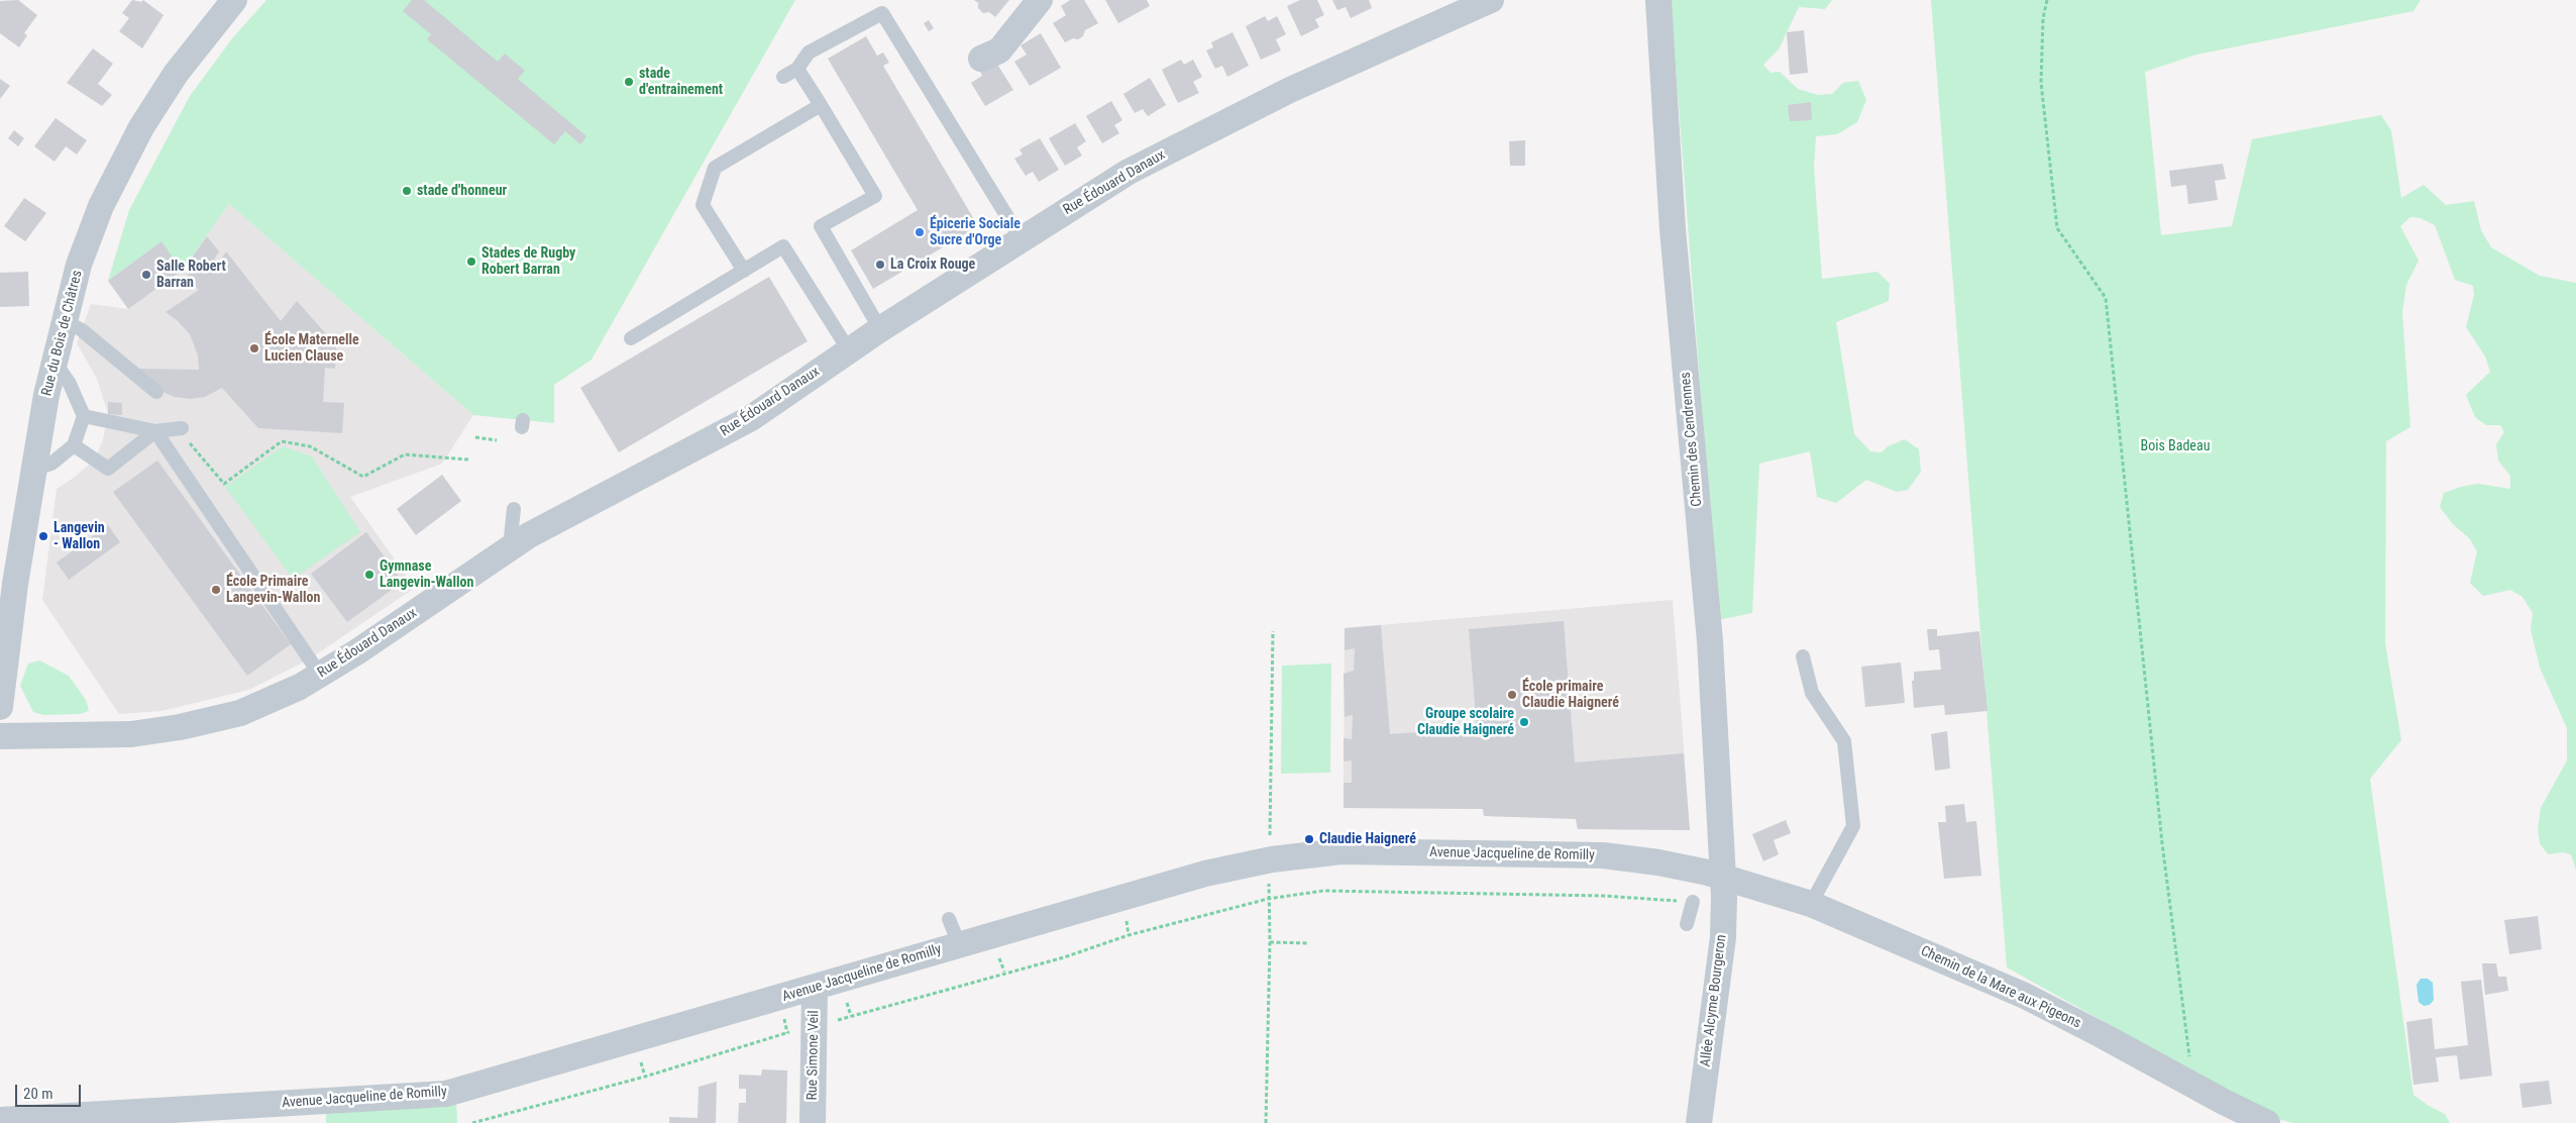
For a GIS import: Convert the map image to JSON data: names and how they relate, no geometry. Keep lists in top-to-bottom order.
{
  "streets": {
    "street": [
      "Rue Édouard Danaux",
      "Rue du Bois de Châtres",
      "Chemin des Cendrennes",
      "Avenue Jacqueline de Romilly",
      "Chemin de la Mare aux Pigeons",
      "Allée Alcyme Bourgeron",
      "Rue Simone Veil"
    ]
  },
  "crossings": [
    ["Chemin des Cendrennes", "Avenue Jacqueline de Romilly"],
    ["Chemin des Cendrennes", "Chemin de la Mare aux Pigeons"],
    ["Chemin des Cendrennes", "Allée Alcyme Bourgeron"],
    ["Avenue Jacqueline de Romilly", "Chemin de la Mare aux Pigeons"],
    ["Avenue Jacqueline de Romilly", "Allée Alcyme Bourgeron"],
    ["Avenue Jacqueline de Romilly", "Rue Simone Veil"],
    ["Chemin de la Mare aux Pigeons", "Allée Alcyme Bourgeron"]
  ],
  "parks": ["Bois Badeau"],
  "places": [
    "stade d'entrainement",
    "stade d'honneur",
    "Épicerie Sociale Sucre d'Orge",
    "Stades de Rugby Robert Barran",
    "La Croix Rouge",
    "Salle Robert Barran",
    "École Maternelle Lucien Clause",
    "Langevin - Wallon",
    "Gymnase Langevin-Wallon",
    "École Primaire Langevin-Wallon",
    "École primaire Claudie Haigneré",
    "Groupe scolaire Claudie Haigneré",
    "Claudie Haigneré"
  ],
  "scale_bar": "20 m"
}
